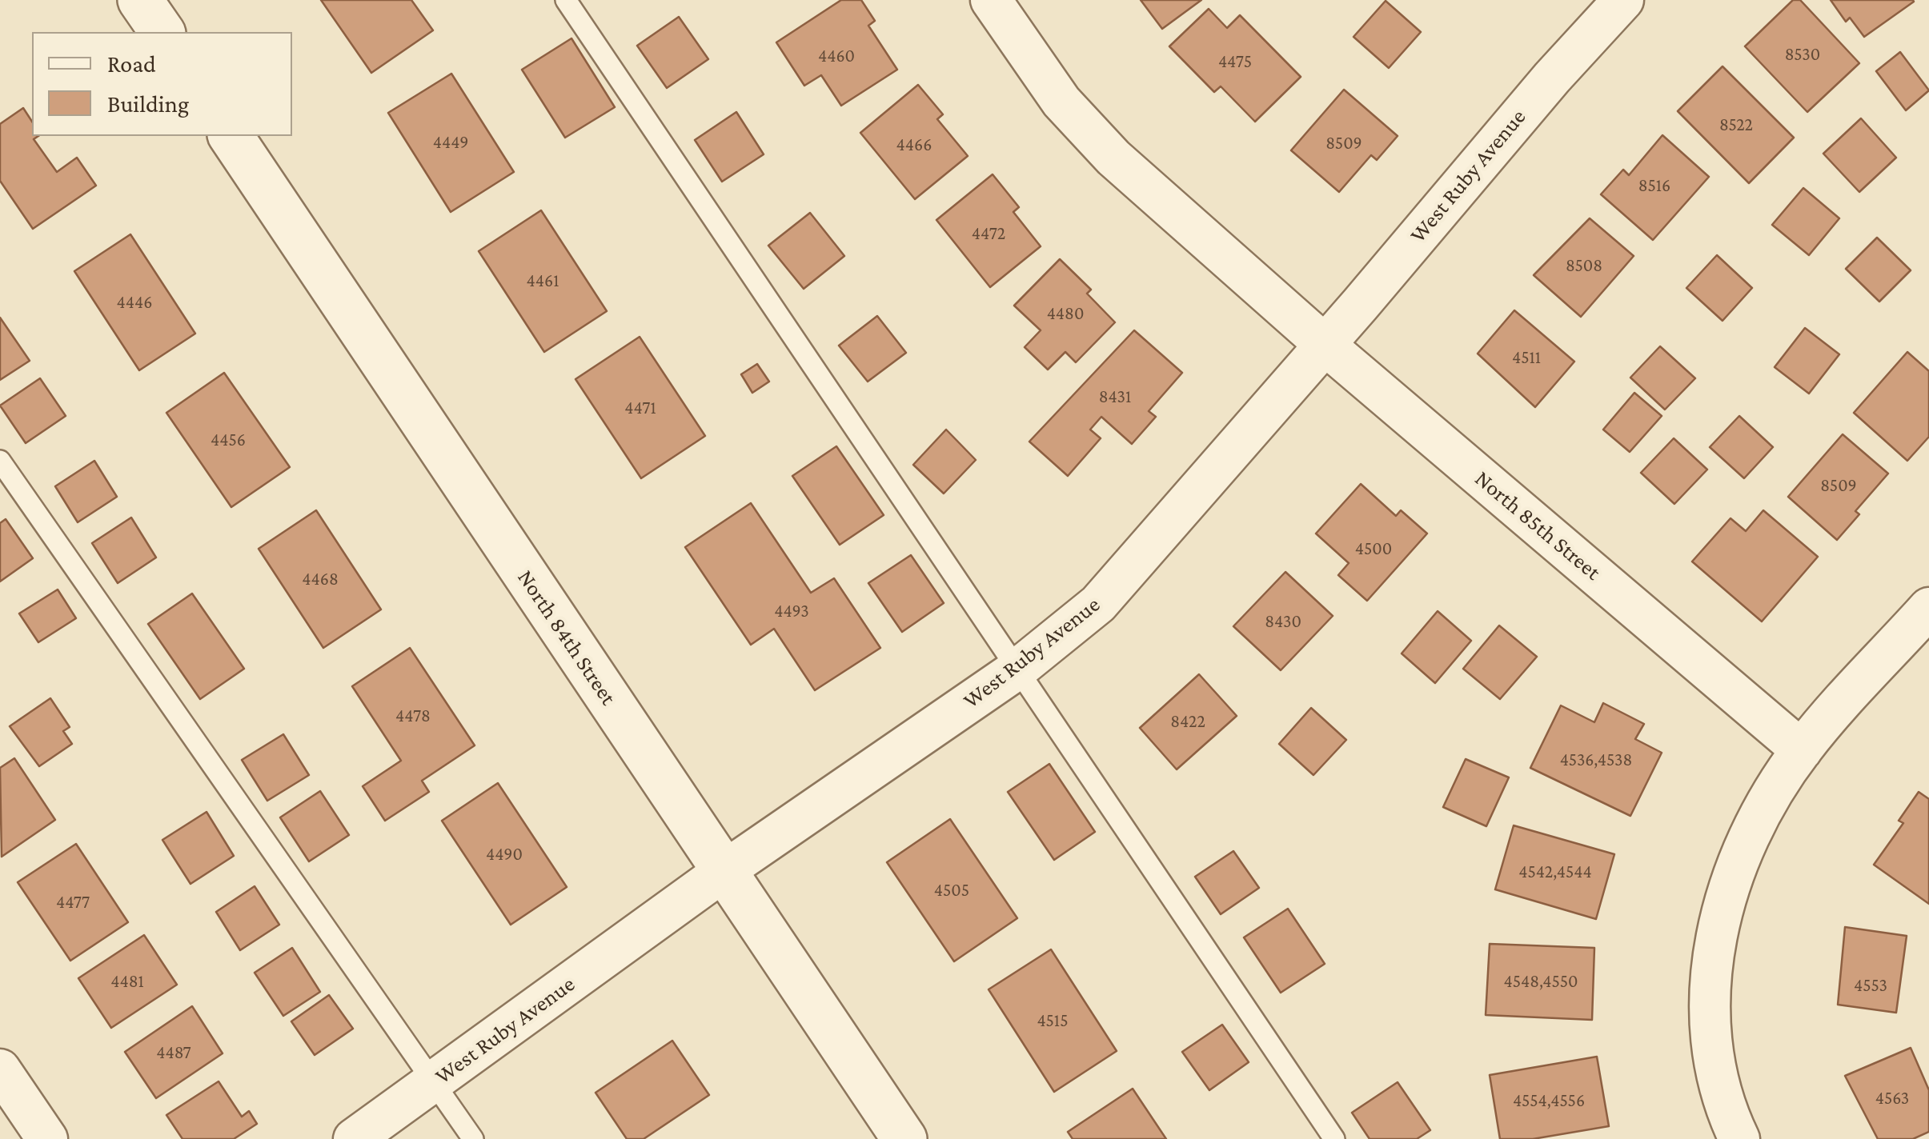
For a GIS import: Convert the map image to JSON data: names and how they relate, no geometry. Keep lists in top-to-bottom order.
{
  "streets": {
    "street": ["West Ruby Avenue", "North 85th Street", "North 84th Street"]
  },
  "crossings": [
    ["West Ruby Avenue", "North 85th Street"],
    ["West Ruby Avenue", "North 84th Street"]
  ],
  "house_numbers": [
    "8530",
    "4460",
    "4475",
    "8522",
    "4449",
    "8509",
    "4466",
    "8516",
    "4472",
    "8508",
    "4461",
    "4446",
    "4480",
    "4511",
    "8431",
    "4471",
    "4456",
    "8509",
    "4500",
    "4468",
    "4493",
    "8430",
    "4478",
    "8422",
    "4536,4538",
    "4490",
    "4542,4544",
    "4505",
    "4477",
    "4481",
    "4548,4550",
    "4553",
    "4515",
    "4487",
    "4563",
    "4554,4556"
  ],
  "legend": ["Road", "Building"]
}
